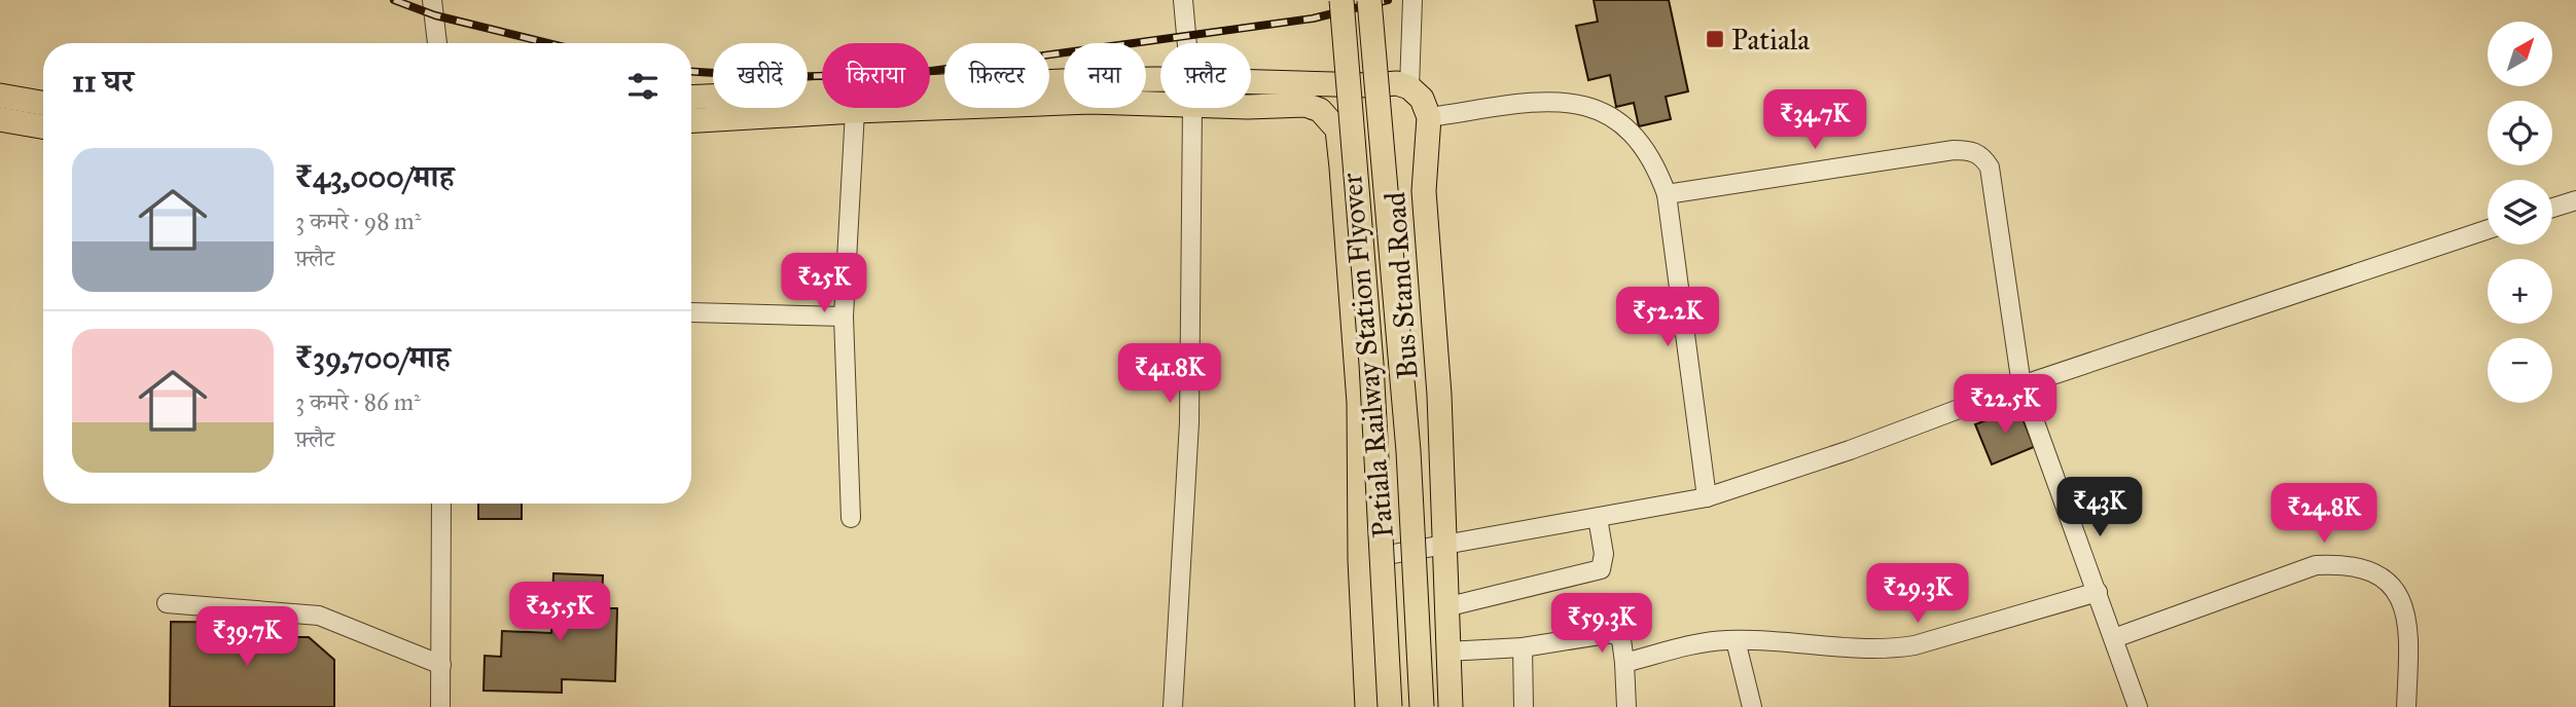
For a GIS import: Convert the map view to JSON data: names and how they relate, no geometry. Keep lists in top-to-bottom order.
{
  "streets": {
    "main road": ["Bus Stand Road", "Patiala Railway Station Flyover"]
  },
  "places": {
    "transit": ["Patiala"]
  },
  "north": "top right",
  "page": {
    "map_buttons": ["+", "−"],
    "chip": [
      "खरीदें",
      "किराया",
      "फ़िल्टर",
      "नया",
      "फ़्लैट"
    ],
    "heading": "11 घर",
    "price": [
      "₹34.7K",
      "₹25K",
      "₹52.2K",
      "₹41.8K",
      "₹22.5K",
      "₹43K",
      "₹24.8K",
      "₹29.3K",
      "₹25.5K",
      "₹59.3K",
      "₹39.7K"
    ],
    "list": [
      {
        "name": "₹43,000/माह",
        "note": "3 कमरे · 98 m² · फ़्लैट"
      },
      {
        "name": "₹39,700/माह",
        "note": "3 कमरे · 86 m² · फ़्लैट"
      }
    ]
  }
}
